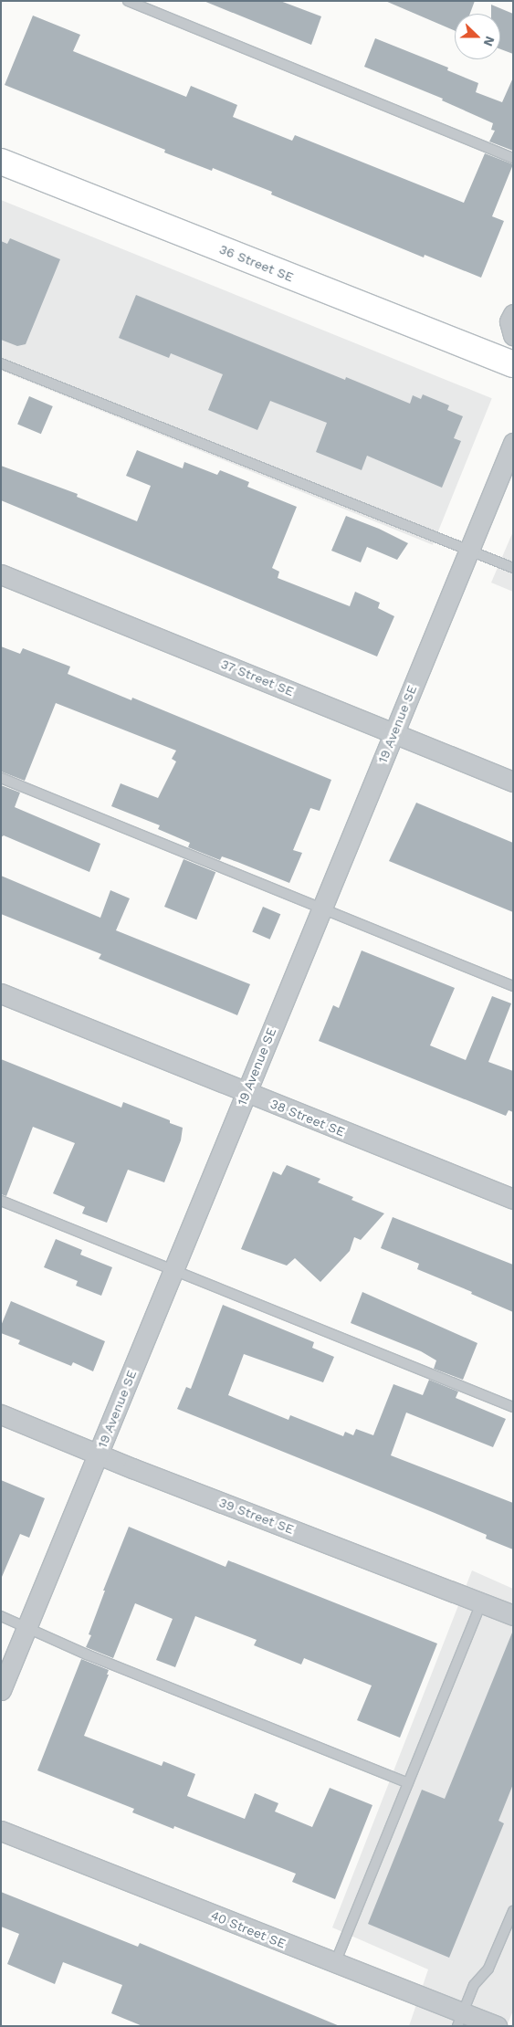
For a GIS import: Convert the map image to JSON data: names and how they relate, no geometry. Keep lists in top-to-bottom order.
{
  "streets": {
    "main road": ["36 Street SE"],
    "street": [
      "37 Street SE",
      "19 Avenue SE",
      "38 Street SE",
      "39 Street SE",
      "40 Street SE"
    ]
  },
  "crossings": [
    ["37 Street SE", "19 Avenue SE"],
    ["19 Avenue SE", "38 Street SE"],
    ["19 Avenue SE", "39 Street SE"]
  ],
  "north": "right"
}
